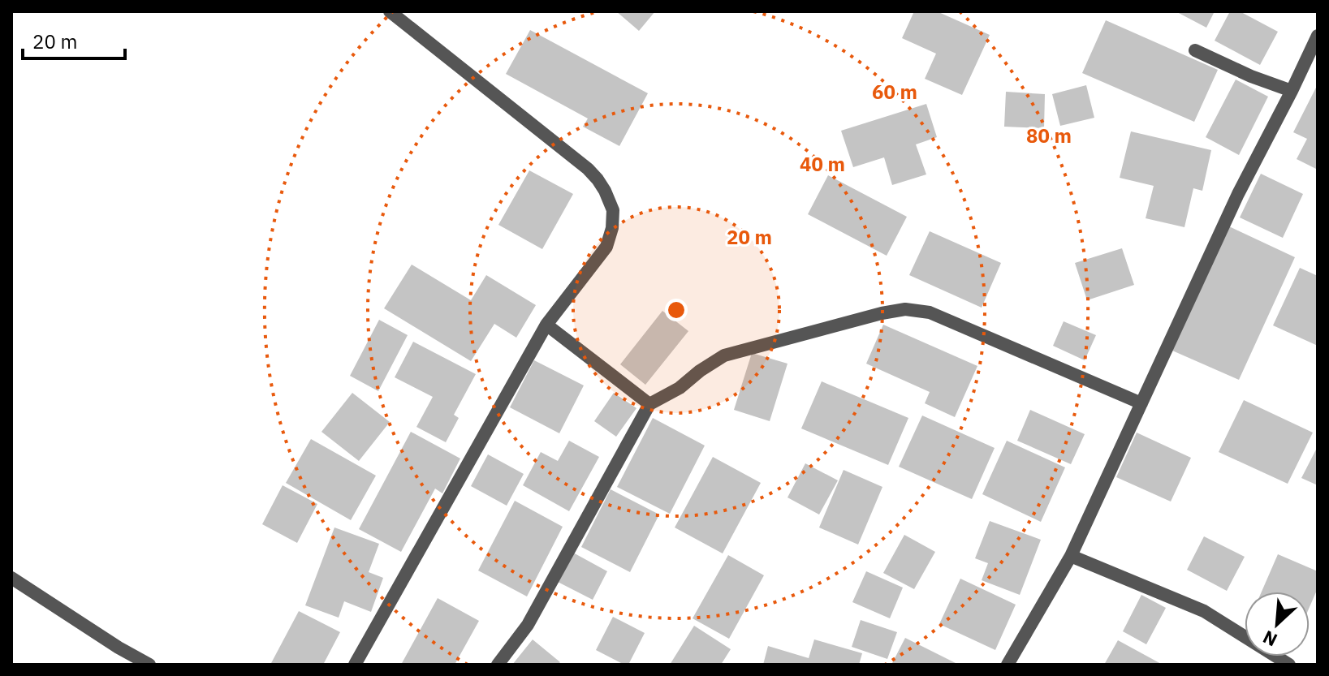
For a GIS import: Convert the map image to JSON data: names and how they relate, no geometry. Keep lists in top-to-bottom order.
{
  "scale_bar": "20 m",
  "north": "bottom left",
  "rings": [
    "60 m",
    "80 m",
    "40 m",
    "20 m"
  ]
}
